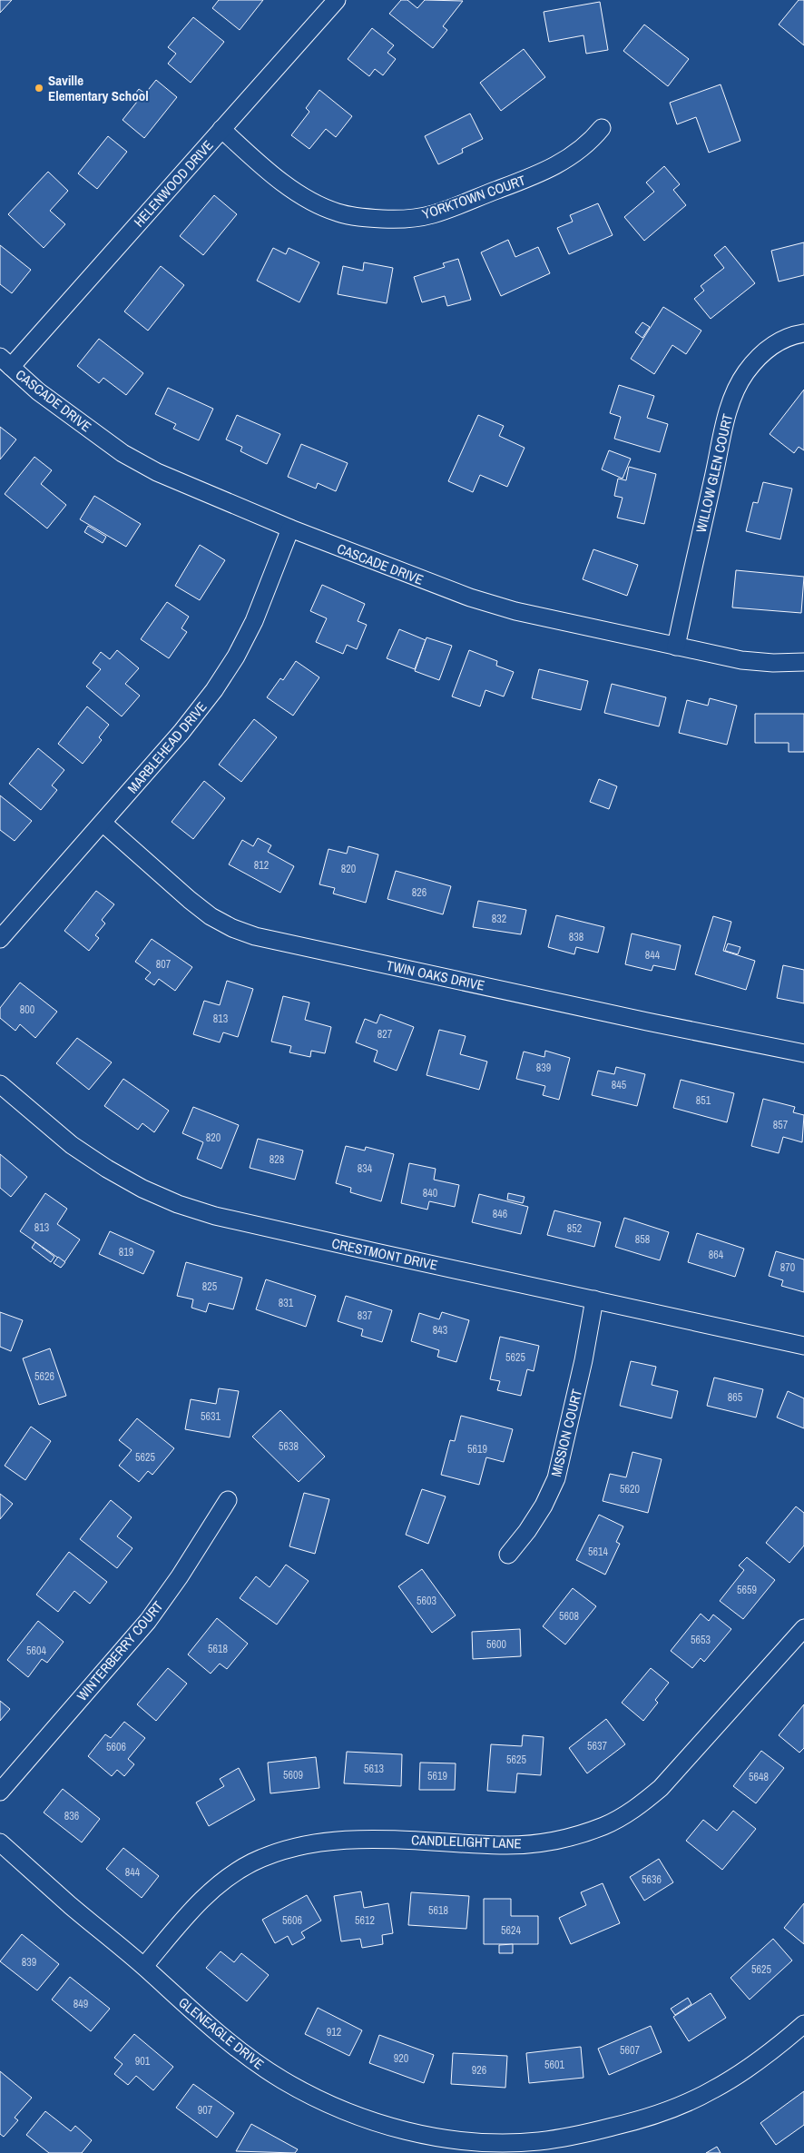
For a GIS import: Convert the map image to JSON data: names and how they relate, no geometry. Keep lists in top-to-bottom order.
{
  "streets": {
    "street": [
      "HELENWOOD DRIVE",
      "YORKTOWN COURT",
      "CASCADE DRIVE",
      "WILLOW GLEN COURT",
      "MARBLEHEAD DRIVE",
      "TWIN OAKS DRIVE",
      "CRESTMONT DRIVE",
      "MISSION COURT",
      "WINTERBERRY COURT",
      "CANDLELIGHT LANE",
      "GLENEAGLE DRIVE"
    ]
  },
  "crossings": [
    ["HELENWOOD DRIVE", "YORKTOWN COURT"],
    ["HELENWOOD DRIVE", "CASCADE DRIVE"],
    ["CASCADE DRIVE", "WILLOW GLEN COURT"],
    ["CASCADE DRIVE", "MARBLEHEAD DRIVE"],
    ["MARBLEHEAD DRIVE", "TWIN OAKS DRIVE"],
    ["CRESTMONT DRIVE", "MISSION COURT"],
    ["CANDLELIGHT LANE", "GLENEAGLE DRIVE"]
  ],
  "places": ["Saville Elementary School"],
  "house_numbers": [
    "812",
    "820",
    "826",
    "832",
    "838",
    "844",
    "807",
    "800",
    "813",
    "827",
    "839",
    "845",
    "851",
    "857",
    "820",
    "828",
    "834",
    "840",
    "846",
    "813",
    "852",
    "858",
    "819",
    "864",
    "870",
    "825",
    "831",
    "837",
    "843",
    "5625",
    "5626",
    "865",
    "5631",
    "5638",
    "5619",
    "5625",
    "5620",
    "5614",
    "5659",
    "5603",
    "5608",
    "5653",
    "5600",
    "5618",
    "5604",
    "5637",
    "5606",
    "5625",
    "5613",
    "5609",
    "5619",
    "5648",
    "836",
    "844",
    "5636",
    "5618",
    "5606",
    "5612",
    "5624",
    "839",
    "5625",
    "849",
    "912",
    "5607",
    "920",
    "901",
    "5601",
    "926",
    "907"
  ]
}
